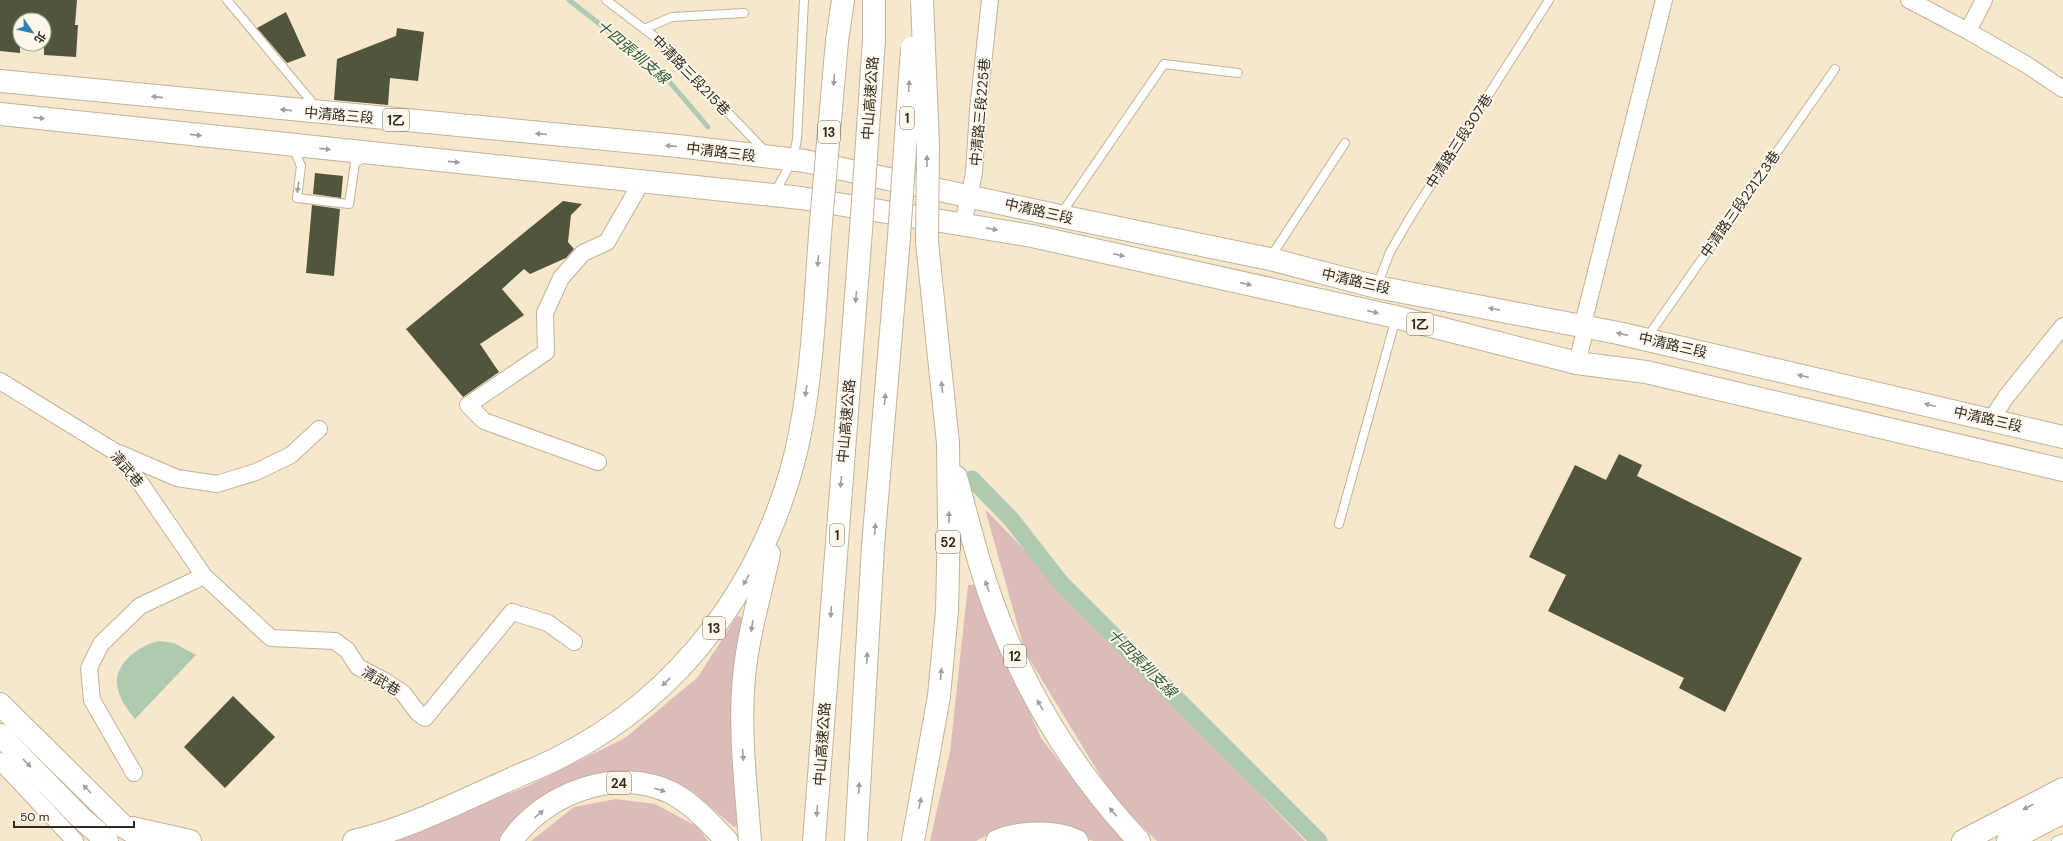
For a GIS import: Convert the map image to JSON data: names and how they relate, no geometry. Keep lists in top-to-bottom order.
{
  "streets": {
    "main road": [
      "中山高速公路",
      "中清路三段",
      "1",
      "1乙",
      "13",
      "52",
      "12",
      "24"
    ],
    "street": ["中清路三段225巷", "清武巷"],
    "lane": ["中清路三段215巷", "中清路三段307巷", "中清路三段221之3巷"]
  },
  "crossings": [
    ["中清路三段215巷", "中清路三段"],
    ["中清路三段225巷", "中清路三段"],
    ["中清路三段", "中清路三段307巷"],
    ["中清路三段", "中清路三段221之3巷"],
    ["52", "12"]
  ],
  "water": ["十四張圳支線"],
  "scale_bar": "50 m",
  "north": "bottom right"
}
